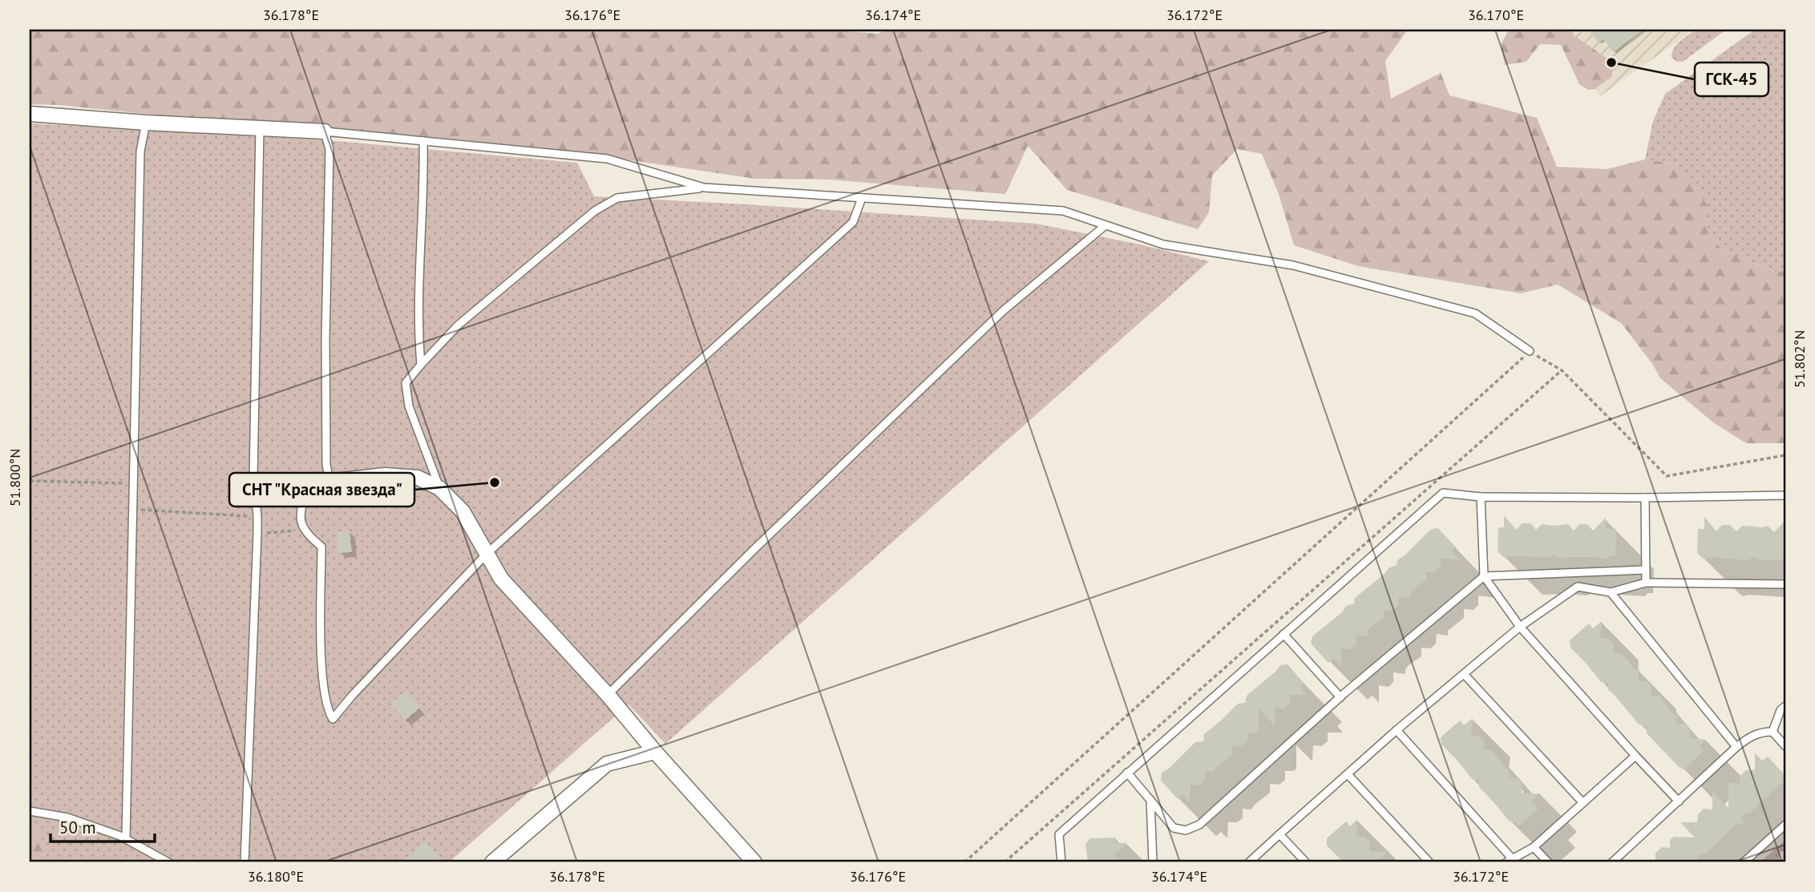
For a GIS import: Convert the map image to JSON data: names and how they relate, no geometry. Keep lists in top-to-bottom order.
{
  "places": ["ГСК-45", "СНТ \"Красная звезда\""],
  "scale_bar": "50 m",
  "coordinates": [
    "36.178°E",
    "36.176°E",
    "36.174°E",
    "36.172°E",
    "36.170°E",
    "51.802°N",
    "51.800°N",
    "36.180°E"
  ]
}
